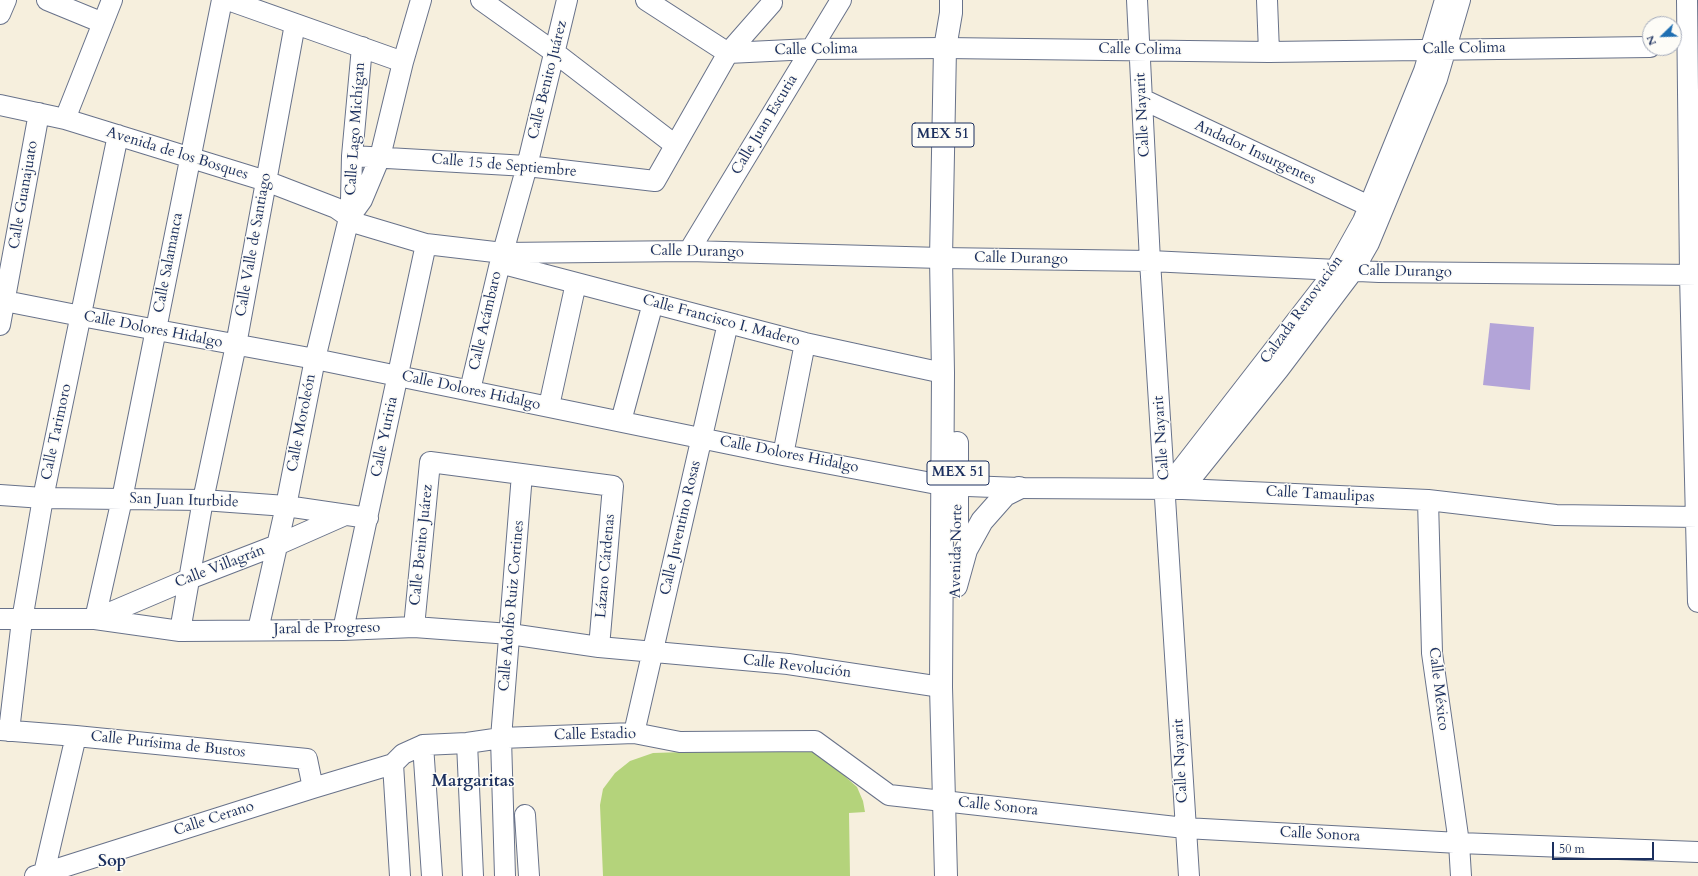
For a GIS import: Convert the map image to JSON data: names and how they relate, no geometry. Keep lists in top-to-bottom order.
{
  "streets": {
    "main road": ["MEX 51", "Avenida Norte"],
    "street": [
      "Calle Colima",
      "Calle Benito Juárez",
      "Calle Nayarit",
      "Calle Juan Escutia",
      "Calle Lago Michígan",
      "Andador Insurgentes",
      "Avenida de los Bosques",
      "Calle 15 de Septiembre",
      "Calle Guanajuato",
      "Calle Valle de Santiago",
      "Calle Durango",
      "Calle Salamanca",
      "Calzada Renovación",
      "Calle Acámbaro",
      "Calle Francisco I. Madero",
      "Calle Dolores Hidalgo",
      "Calle Moroleón",
      "Calle Tarimoro",
      "Calle Yuriria",
      "Calle Tamaulipas",
      "San Juan Iturbide",
      "Calle Juventino Rosas",
      "Lázaro Cárdenas",
      "Calle Villagrán",
      "Calle Adolfo Ruiz Cortines",
      "Jaral de Progreso",
      "Calle Revolución",
      "Calle México",
      "Calle Estadio",
      "Calle Purísima de Bustos",
      "Calle Sonora",
      "Calle Cerano"
    ]
  },
  "crossings": [
    ["Calle Colima", "Calle Nayarit"],
    ["Calle Colima", "Calle Juan Escutia"],
    ["Calle Colima", "MEX 51"],
    ["Calle Colima", "Calzada Renovación"],
    ["Calle Benito Juárez", "Calle 15 de Septiembre"],
    ["Calle Benito Juárez", "Calle Durango"],
    ["Calle Benito Juárez", "Calle Acámbaro"],
    ["Calle Benito Juárez", "Calle Francisco I. Madero"],
    ["Calle Benito Juárez", "Lázaro Cárdenas"],
    ["Calle Benito Juárez", "Calle Adolfo Ruiz Cortines"],
    ["Calle Benito Juárez", "Jaral de Progreso"],
    ["Calle Nayarit", "Andador Insurgentes"],
    ["Calle Nayarit", "Calle Durango"],
    ["Calle Nayarit", "Calzada Renovación"],
    ["Calle Nayarit", "Calle Tamaulipas"],
    ["Calle Nayarit", "Calle Sonora"],
    ["Calle Juan Escutia", "Calle Durango"],
    ["Calle Lago Michígan", "Avenida de los Bosques"],
    ["Calle Lago Michígan", "Calle 15 de Septiembre"],
    ["Calle Lago Michígan", "Calle Durango"],
    ["Calle Lago Michígan", "Calle Moroleón"],
    ["MEX 51", "Calle Durango"],
    ["MEX 51", "Avenida Norte"],
    ["Andador Insurgentes", "Calzada Renovación"],
    ["Avenida de los Bosques", "Calle Guanajuato"],
    ["Avenida de los Bosques", "Calle Valle de Santiago"],
    ["Avenida de los Bosques", "Calle Durango"],
    ["Avenida de los Bosques", "Calle Salamanca"],
    ["Avenida de los Bosques", "Calle Moroleón"],
    ["Avenida de los Bosques", "Calle Tarimoro"],
    ["Calle Guanajuato", "Calle Dolores Hidalgo"],
    ["Calle Valle de Santiago", "Calle Dolores Hidalgo"],
    ["Calle Valle de Santiago", "San Juan Iturbide"],
    ["Calle Valle de Santiago", "Calle Villagrán"],
    ["Calle Valle de Santiago", "Jaral de Progreso"],
    ["Calle Durango", "Calzada Renovación"],
    ["Calle Durango", "Calle Acámbaro"],
    ["Calle Durango", "Calle Francisco I. Madero"],
    ["Calle Durango", "Calle Moroleón"],
    ["Calle Durango", "Calle Yuriria"],
    ["Calle Durango", "Avenida Norte"],
    ["Calle Salamanca", "Calle Dolores Hidalgo"],
    ["Calle Salamanca", "San Juan Iturbide"],
    ["Calle Salamanca", "Calle Villagrán"],
    ["Calle Salamanca", "Jaral de Progreso"],
    ["Calzada Renovación", "Calle Tamaulipas"],
    ["Calle Acámbaro", "Calle Francisco I. Madero"],
    ["Calle Acámbaro", "Calle Dolores Hidalgo"],
    ["Calle Francisco I. Madero", "Calle Juventino Rosas"],
    ["Calle Francisco I. Madero", "Avenida Norte"],
    ["Calle Dolores Hidalgo", "Calle Moroleón"],
    ["Calle Dolores Hidalgo", "Calle Tarimoro"],
    ["Calle Dolores Hidalgo", "Calle Yuriria"],
    ["Calle Dolores Hidalgo", "Calle Tamaulipas"],
    ["Calle Dolores Hidalgo", "Calle Juventino Rosas"],
    ["Calle Dolores Hidalgo", "Avenida Norte"],
    ["Calle Moroleón", "San Juan Iturbide"],
    ["Calle Moroleón", "Calle Villagrán"],
    ["Calle Moroleón", "Jaral de Progreso"],
    ["Calle Tarimoro", "San Juan Iturbide"],
    ["Calle Tarimoro", "Jaral de Progreso"],
    ["Calle Tarimoro", "Calle Purísima de Bustos"],
    ["Calle Yuriria", "San Juan Iturbide"],
    ["Calle Yuriria", "Jaral de Progreso"],
    ["Calle Tamaulipas", "Avenida Norte"],
    ["Calle Tamaulipas", "Calle México"],
    ["San Juan Iturbide", "Calle Villagrán"],
    ["Calle Juventino Rosas", "Jaral de Progreso"],
    ["Calle Juventino Rosas", "Calle Revolución"],
    ["Calle Juventino Rosas", "Calle Estadio"],
    ["Avenida Norte", "Calle Revolución"],
    ["Avenida Norte", "Calle Estadio"],
    ["Avenida Norte", "Calle Sonora"],
    ["Lázaro Cárdenas", "Calle Adolfo Ruiz Cortines"],
    ["Lázaro Cárdenas", "Jaral de Progreso"],
    ["Calle Villagrán", "Jaral de Progreso"],
    ["Calle Adolfo Ruiz Cortines", "Jaral de Progreso"],
    ["Calle Adolfo Ruiz Cortines", "Calle Estadio"],
    ["Jaral de Progreso", "Calle Revolución"],
    ["Calle México", "Calle Sonora"],
    ["Calle Estadio", "Calle Sonora"],
    ["Calle Estadio", "Calle Cerano"],
    ["Calle Purísima de Bustos", "Calle Cerano"]
  ],
  "districts": ["Margaritas", "Sop"],
  "scale_bar": "50 m",
  "north": "bottom left"
}
